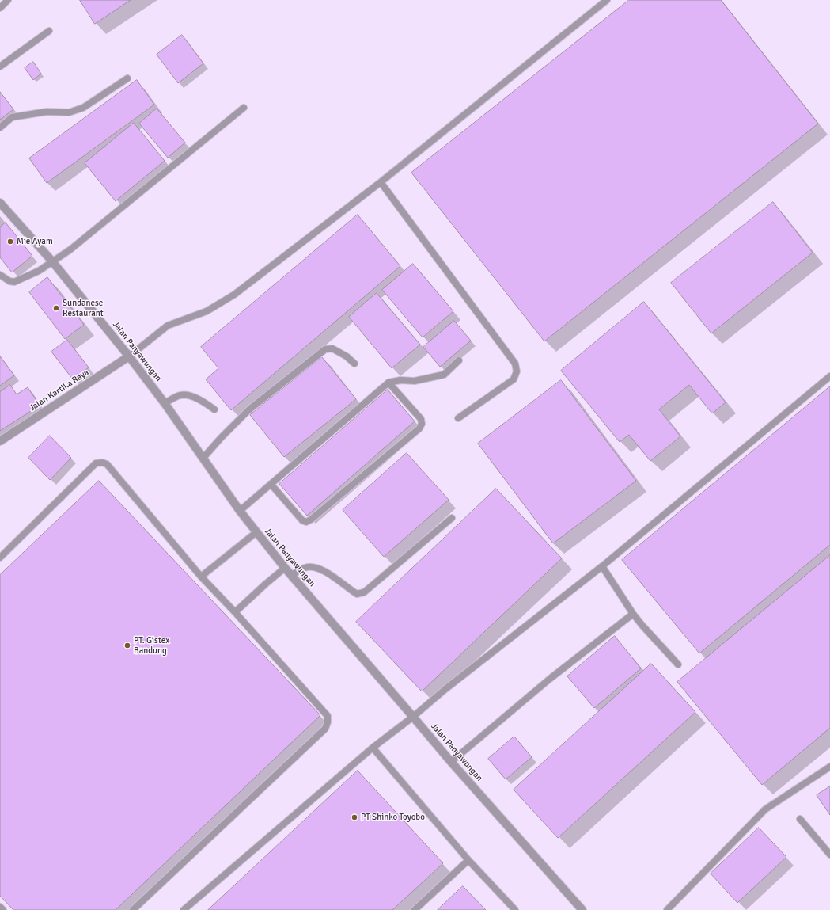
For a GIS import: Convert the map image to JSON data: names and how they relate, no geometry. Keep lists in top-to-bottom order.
{
  "streets": {
    "street": ["Jalan Panyawungan", "Jalan Kartika Raya"]
  },
  "crossings": [
    ["Jalan Panyawungan", "Jalan Kartika Raya"]
  ],
  "places": [
    "Mie Ayam",
    "Sundanese Restaurant",
    "PT. Gistex Bandung",
    "PT Shinko Toyobo"
  ]
}
